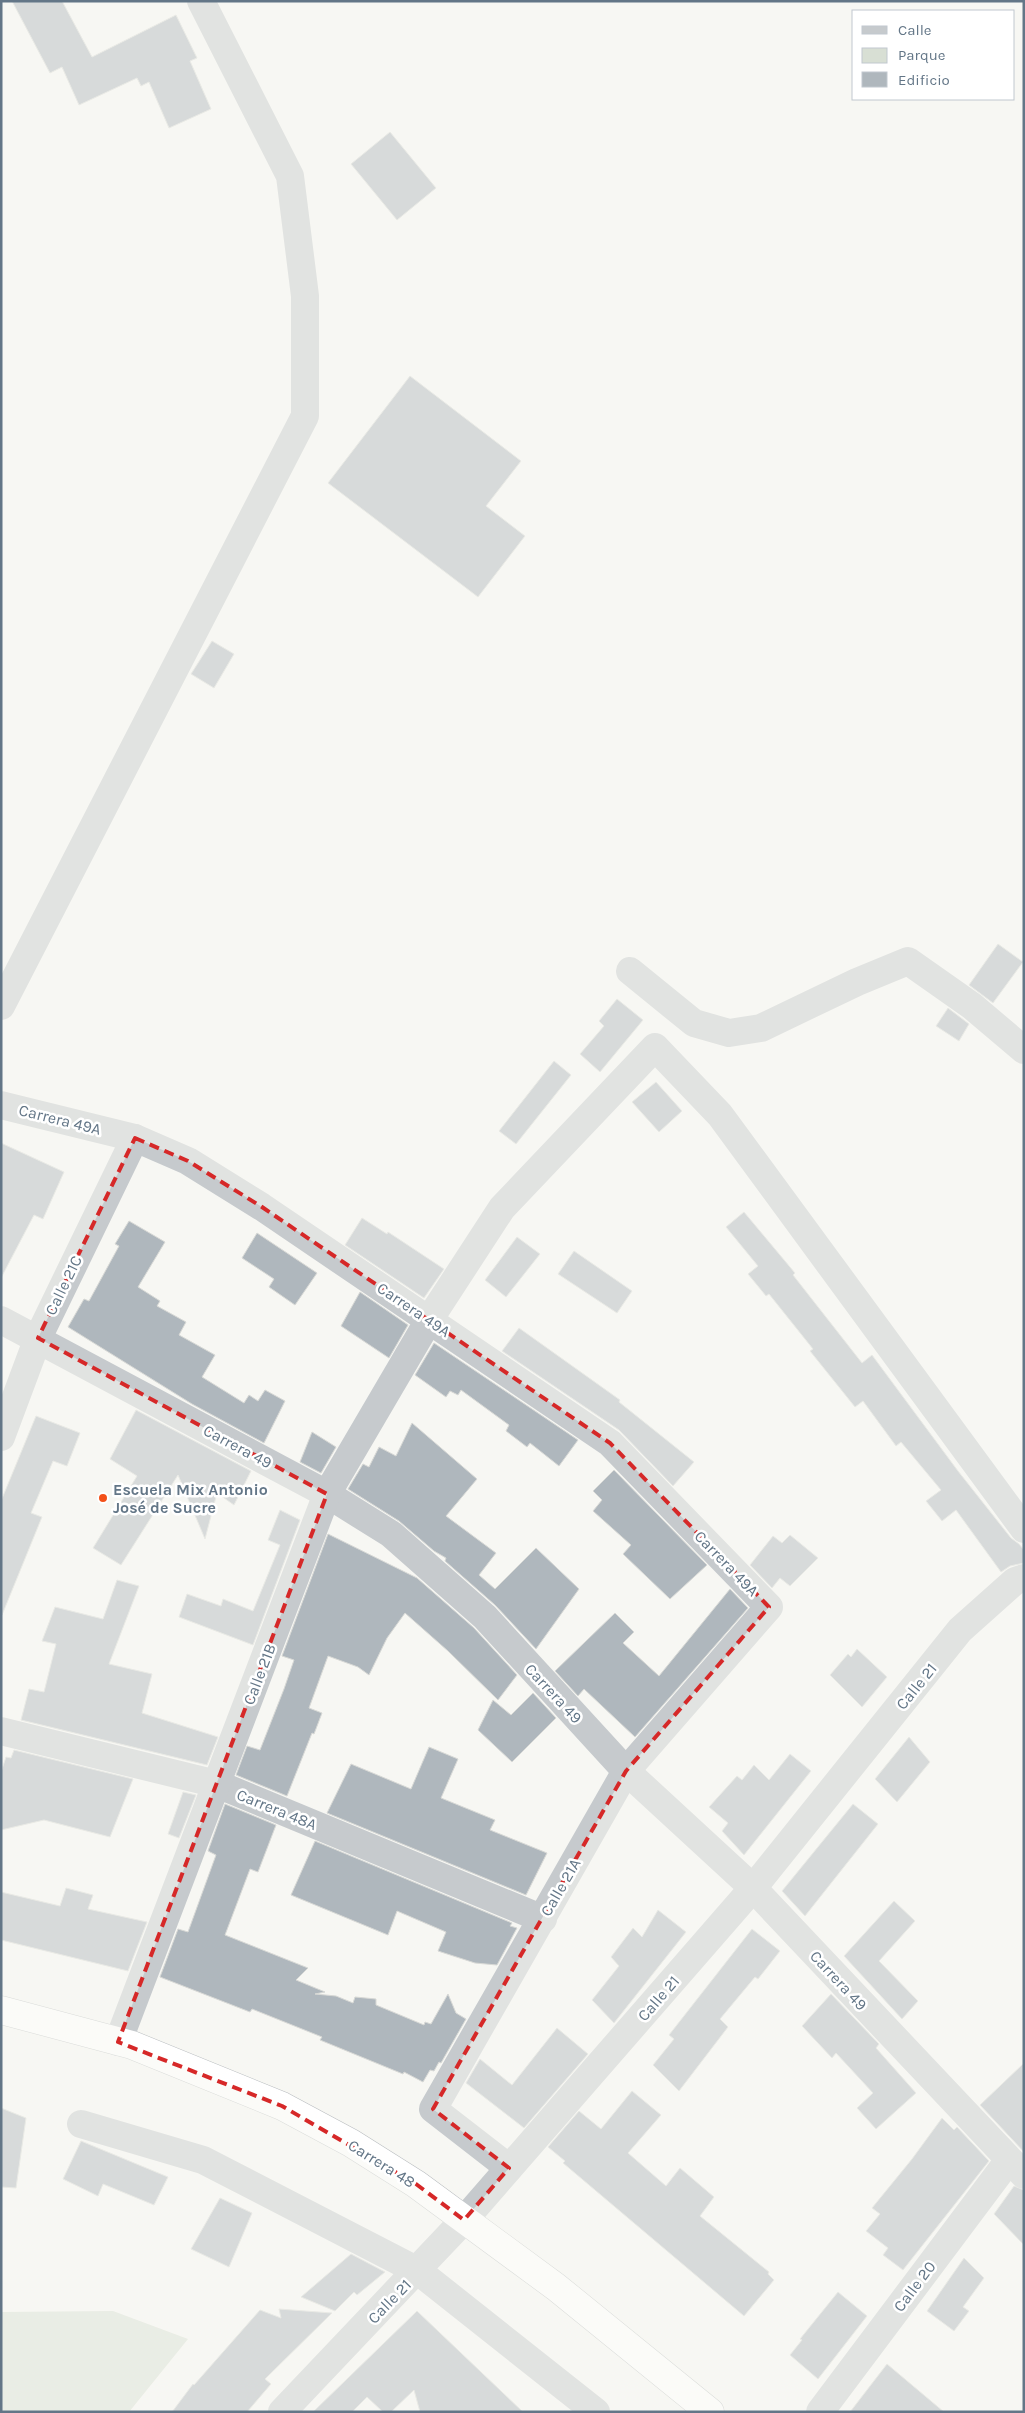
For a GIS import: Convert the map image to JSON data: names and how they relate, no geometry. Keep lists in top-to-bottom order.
{
  "streets": {
    "highway": ["Carrera 48"],
    "street": [
      "Carrera 49A",
      "Calle 21C",
      "Carrera 49",
      "Calle 21B",
      "Calle 21",
      "Carrera 48A",
      "Calle 21A",
      "Calle 20"
    ]
  },
  "crossings": [
    ["Carrera 49A", "Calle 21C"],
    ["Carrera 49A", "Calle 21B"],
    ["Carrera 49A", "Calle 21A"],
    ["Calle 21C", "Carrera 49"],
    ["Carrera 49", "Calle 21B"],
    ["Carrera 49", "Calle 21"],
    ["Carrera 49", "Calle 21A"],
    ["Carrera 49", "Calle 20"],
    ["Calle 21B", "Carrera 48A"],
    ["Calle 21B", "Carrera 48"],
    ["Calle 21", "Calle 21A"],
    ["Calle 21", "Carrera 48"],
    ["Carrera 48A", "Calle 21A"]
  ],
  "places": ["Escuela Mix Antonio José de Sucre"],
  "legend": ["Calle", "Parque", "Edificio"]
}
